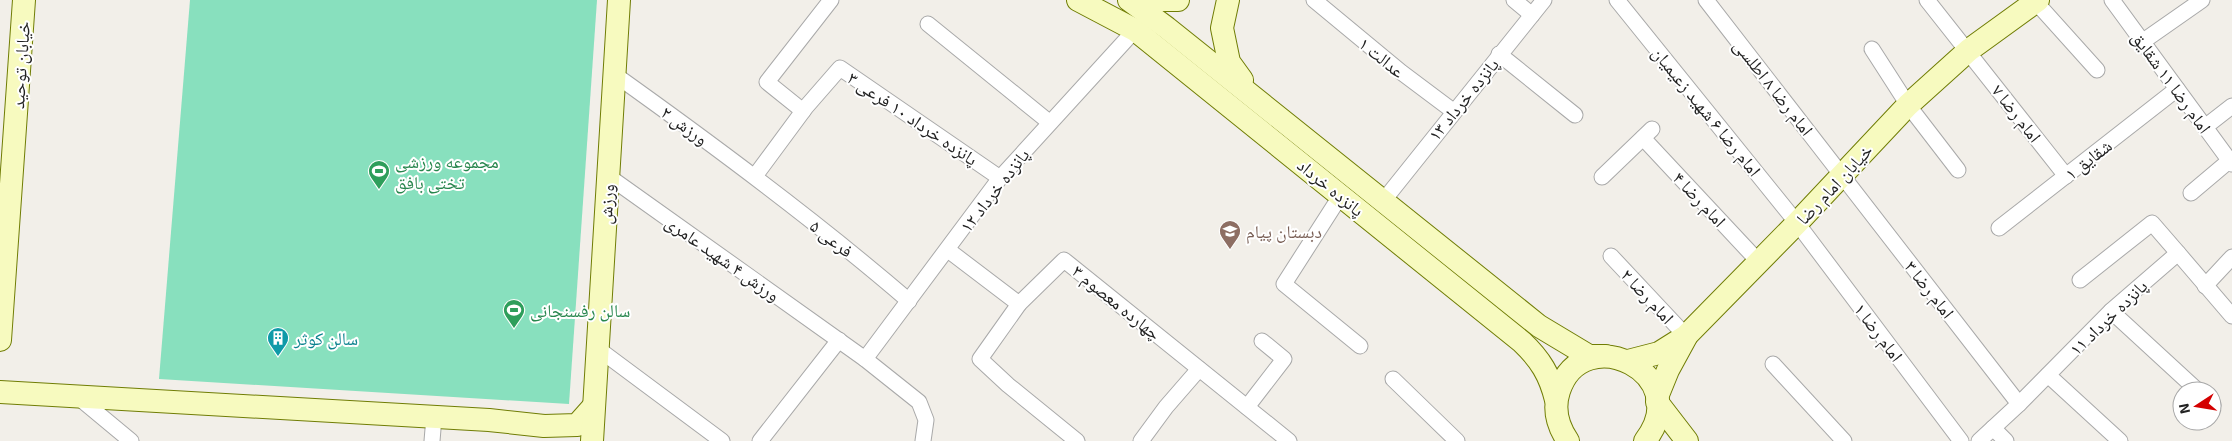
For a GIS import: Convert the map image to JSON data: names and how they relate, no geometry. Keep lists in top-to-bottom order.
{
  "streets": {
    "street": [
      "عدالت ۱",
      "خیابان توحید",
      "امام رضا ۱۱ شقایق",
      "امام رضا ۸ اطلسی",
      "پانزده خرداد ۱۳",
      "امام رضا ۶ شهید زعیمیان",
      "امام رضا ۷",
      "پانزده خرداد ۱۰ فرعی ۳",
      "ورزش ۲",
      "شقایق ۱",
      "خیابان امام رضا",
      "پانزده خرداد",
      "پانزده خرداد ۱۲",
      "امام رضا ۴",
      "ورزش",
      "فرعی ۵",
      "ورزش ۴ شهید عامری",
      "امام رضا ۳",
      "امام رضا ۲",
      "چهارده معصوم ۳",
      "پانزده خرداد ۱۱",
      "امام رضا ۱"
    ]
  },
  "crossings": [
    ["عدالت ۱", "پانزده خرداد ۱۳"],
    ["امام رضا ۱۱ شقایق", "شقایق ۱"],
    ["امام رضا ۸ اطلسی", "خیابان امام رضا"],
    ["امام رضا ۸ اطلسی", "امام رضا ۳"],
    ["پانزده خرداد ۱۳", "پانزده خرداد"],
    ["امام رضا ۶ شهید زعیمیان", "خیابان امام رضا"],
    ["امام رضا ۶ شهید زعیمیان", "امام رضا ۱"],
    ["امام رضا ۷", "شقایق ۱"],
    ["امام رضا ۷", "خیابان امام رضا"],
    ["پانزده خرداد ۱۰ فرعی ۳", "ورزش ۲"],
    ["پانزده خرداد ۱۰ فرعی ۳", "پانزده خرداد ۱۲"],
    ["پانزده خرداد ۱۰ فرعی ۳", "فرعی ۵"],
    ["ورزش ۲", "ورزش"],
    ["ورزش ۲", "فرعی ۵"],
    ["خیابان امام رضا", "پانزده خرداد"],
    ["خیابان امام رضا", "امام رضا ۴"],
    ["خیابان امام رضا", "امام رضا ۳"],
    ["خیابان امام رضا", "امام رضا ۲"],
    ["خیابان امام رضا", "امام رضا ۱"],
    ["پانزده خرداد", "پانزده خرداد ۱۲"],
    ["پانزده خرداد ۱۲", "فرعی ۵"],
    ["پانزده خرداد ۱۲", "ورزش ۴ شهید عامری"],
    ["ورزش", "ورزش ۴ شهید عامری"],
    ["امام رضا ۳", "پانزده خرداد ۱۱"]
  ],
  "places": {
    "sports": ["مجموعه ورزشی تختی بافق", "سالن رفسنجانی"],
    "school or university": ["دبستان پیام"],
    "building": ["سالن کوثر"]
  },
  "north": "left"
}
